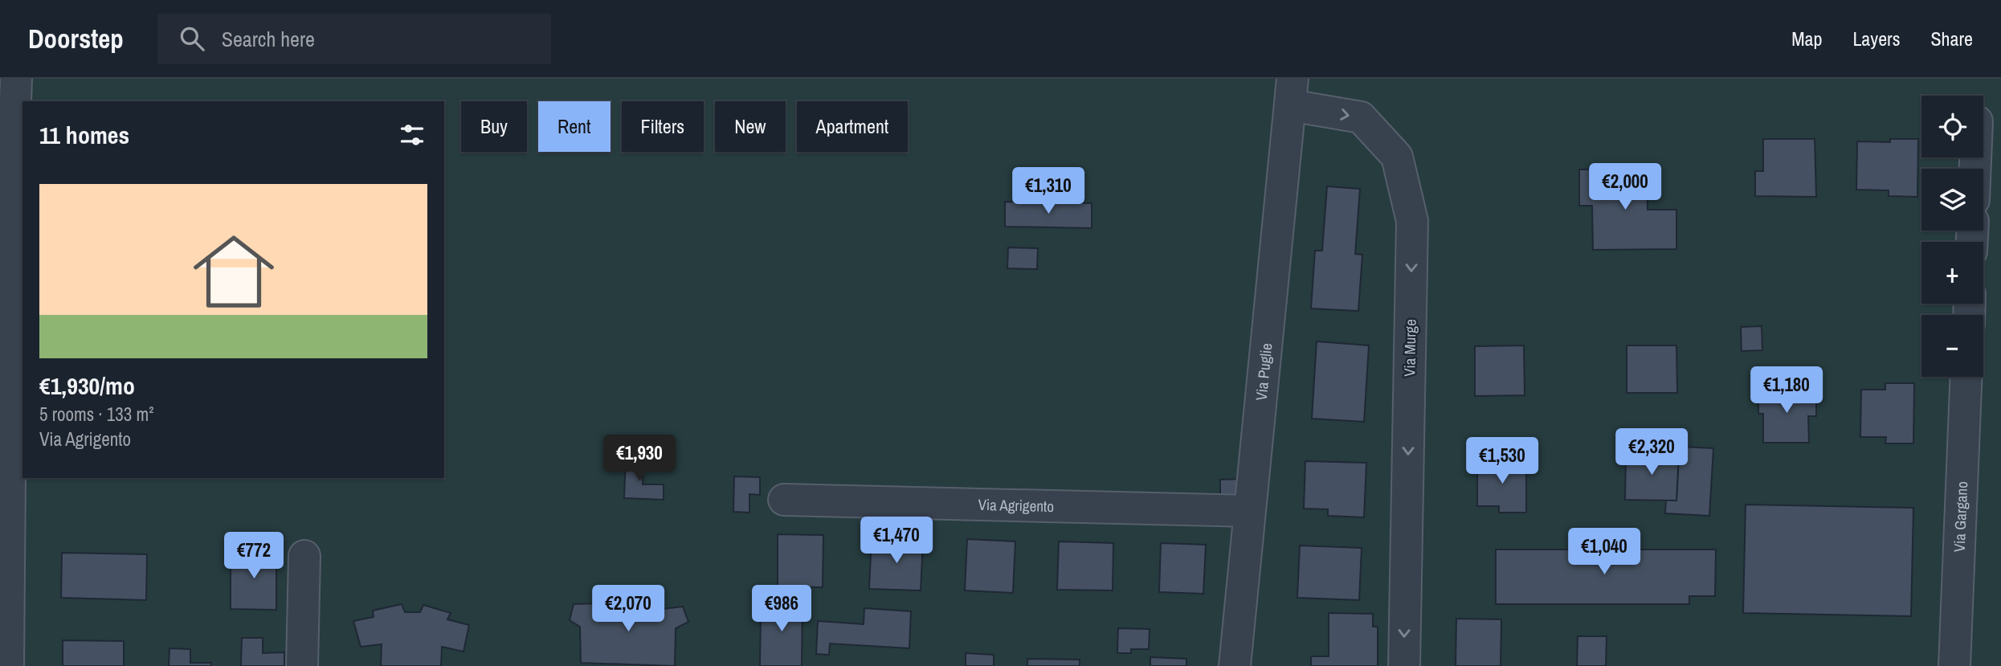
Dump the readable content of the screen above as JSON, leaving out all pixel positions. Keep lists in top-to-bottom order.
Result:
{
  "streets": {
    "street": [
      "Via Murge",
      "Via Puglie",
      "Via Agrigento",
      "Via Gargano"
    ]
  },
  "crossings": [
    ["Via Murge", "Via Puglie"],
    ["Via Puglie", "Via Agrigento"]
  ],
  "one_way": ["Via Murge"],
  "page": {
    "header": "Doorstep",
    "search": "Search here",
    "nav": ["Map", "Layers", "Share"],
    "map_buttons": ["+", "−"],
    "chip": [
      "Buy",
      "Rent",
      "Filters",
      "New",
      "Apartment"
    ],
    "heading": "11 homes",
    "price": [
      "€2,000",
      "€1,310",
      "€1,180",
      "€2,320",
      "€1,930",
      "€1,530",
      "€1,470",
      "€1,040",
      "€772",
      "€2,070",
      "€986"
    ],
    "list": [
      {
        "name": "€1,930/mo",
        "note": "5 rooms · 133 m² · Via Agrigento"
      }
    ]
  }
}
